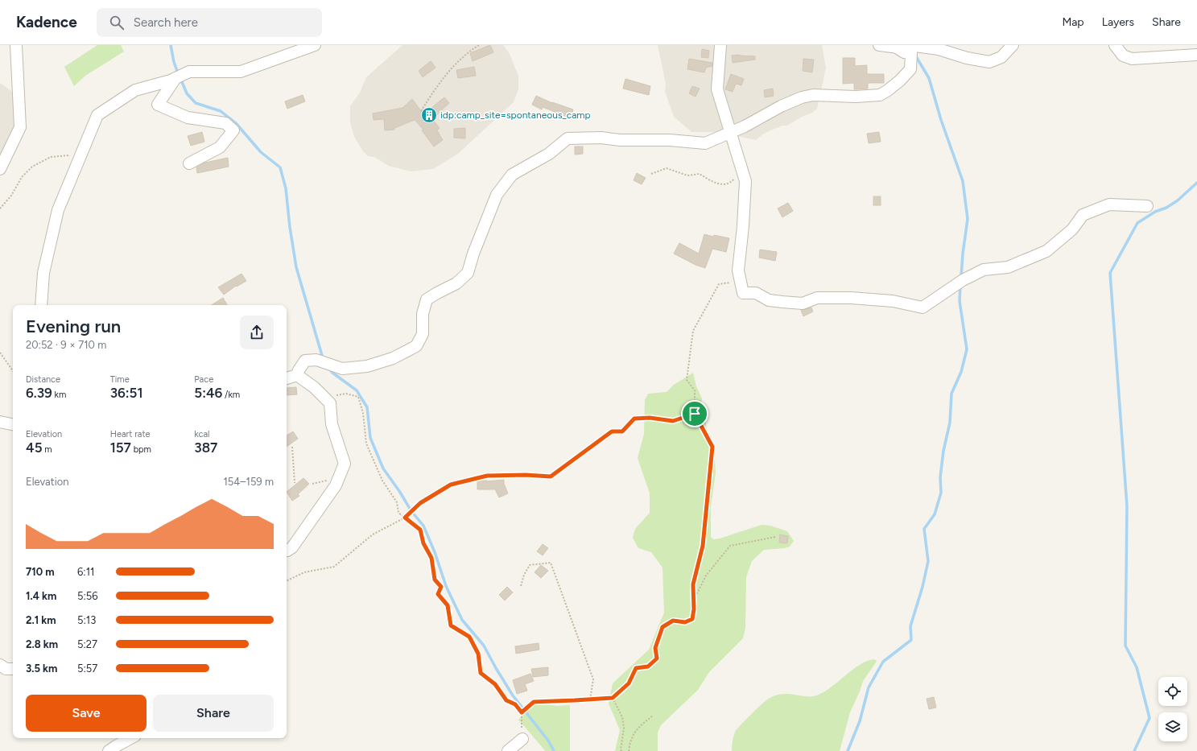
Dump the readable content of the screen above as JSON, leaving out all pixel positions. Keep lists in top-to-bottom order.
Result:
{
  "places": {
    "building": ["idp:camp_site=spontaneous_camp"]
  },
  "page": {
    "header": "Kadence",
    "search": "Search here",
    "nav": ["Map", "Layers", "Share"],
    "heading": ["Evening run", "20:52 · 9 × 710 m"],
    "stats": [
      ["Distance", "6.39 km"],
      ["Time", "36:51"],
      ["Pace", "5:46 /km"],
      ["Elevation", "45 m"],
      ["Heart rate", "157 bpm"],
      ["kcal", "387"]
    ],
    "chart": ["Elevation", "154–159 m"],
    "list": [
      {
        "name": "710 m",
        "note": "6:11"
      },
      {
        "name": "1.4 km",
        "note": "5:56"
      },
      {
        "name": "2.1 km",
        "note": "5:13"
      },
      {
        "name": "2.8 km",
        "note": "5:27"
      },
      {
        "name": "3.5 km",
        "note": "5:57"
      }
    ],
    "buttons": ["Save", "Share"]
  }
}
